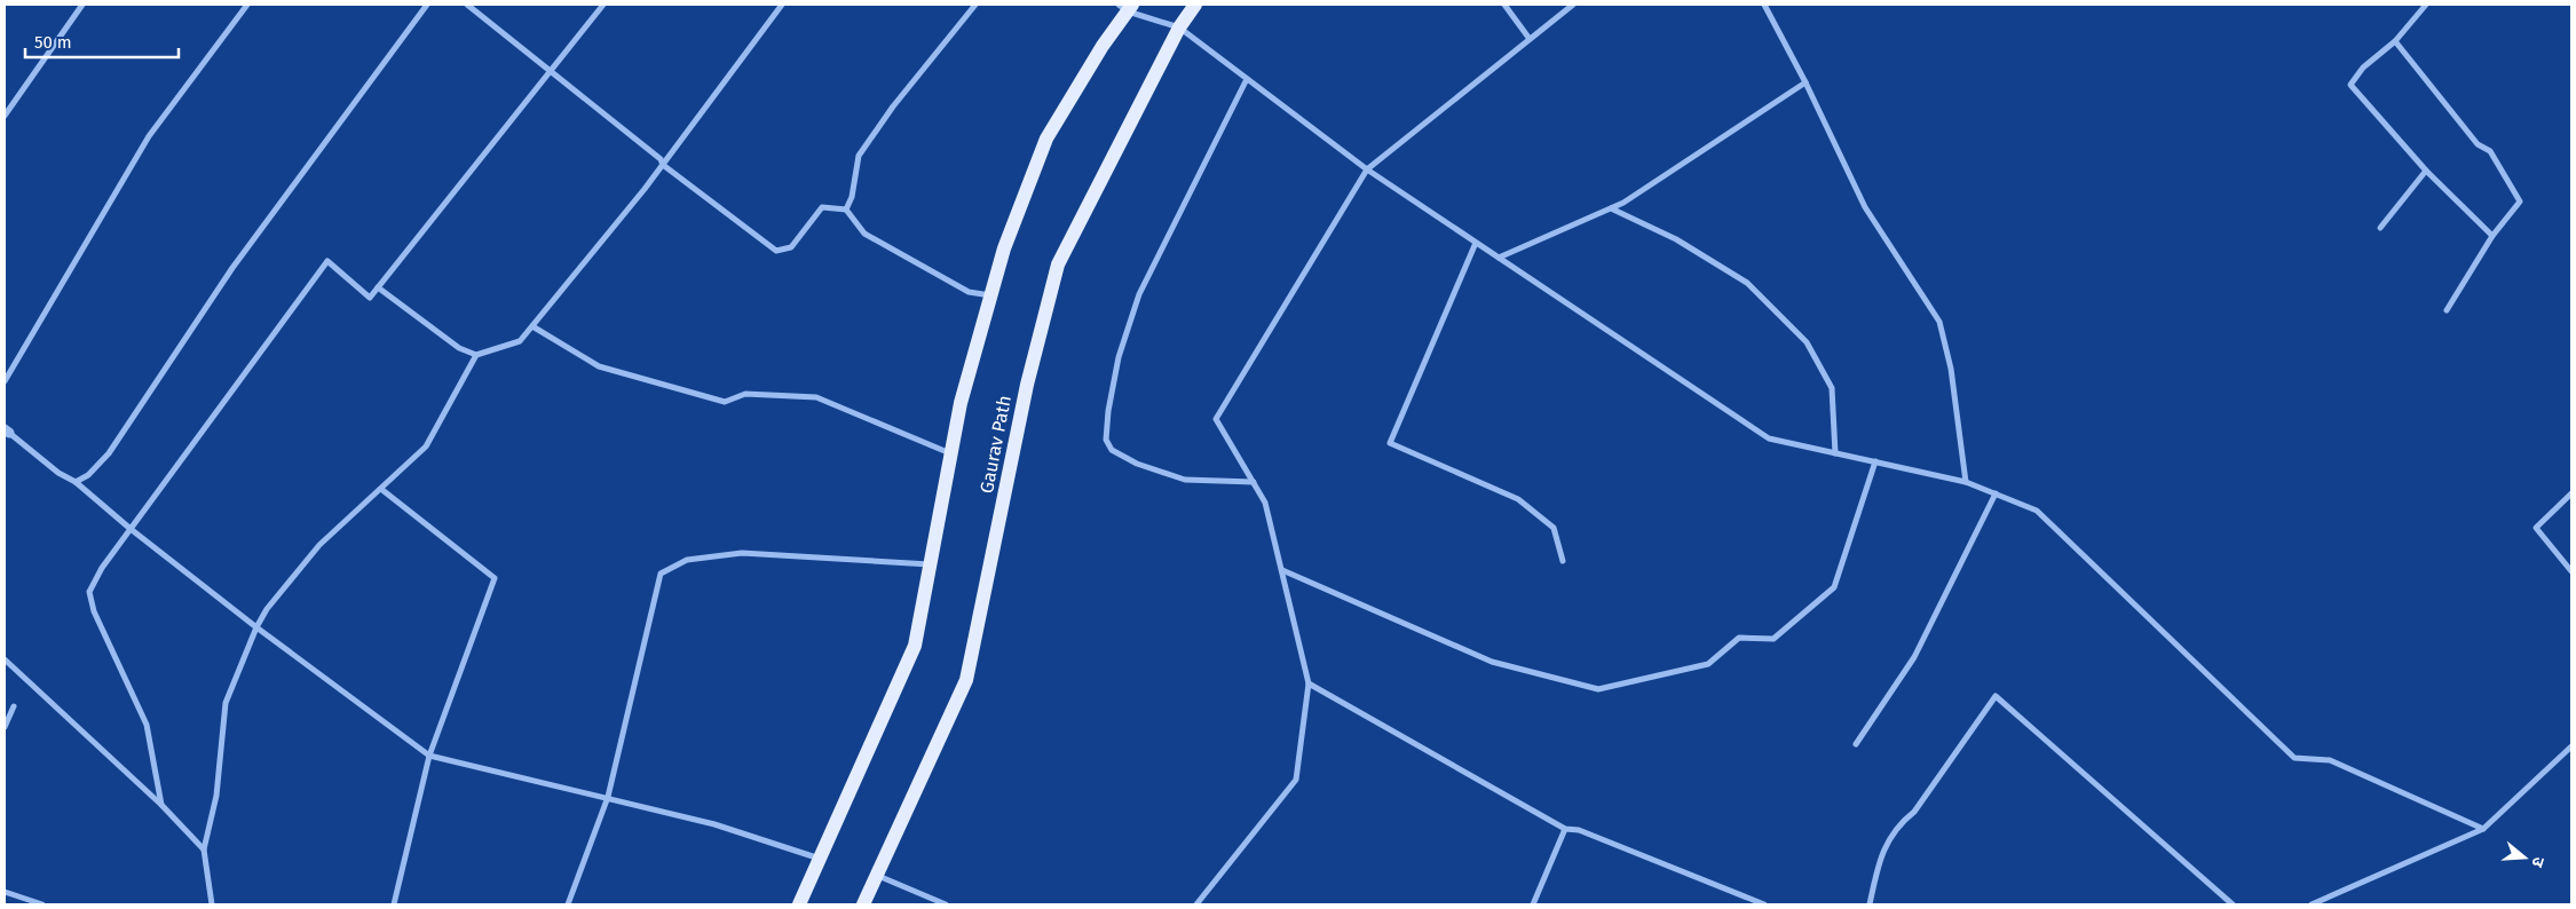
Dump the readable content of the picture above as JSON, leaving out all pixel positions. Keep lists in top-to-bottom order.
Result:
{
  "streets": {
    "main road": ["Gaurav Path"]
  },
  "scale_bar": "50 m",
  "north": "right"
}
